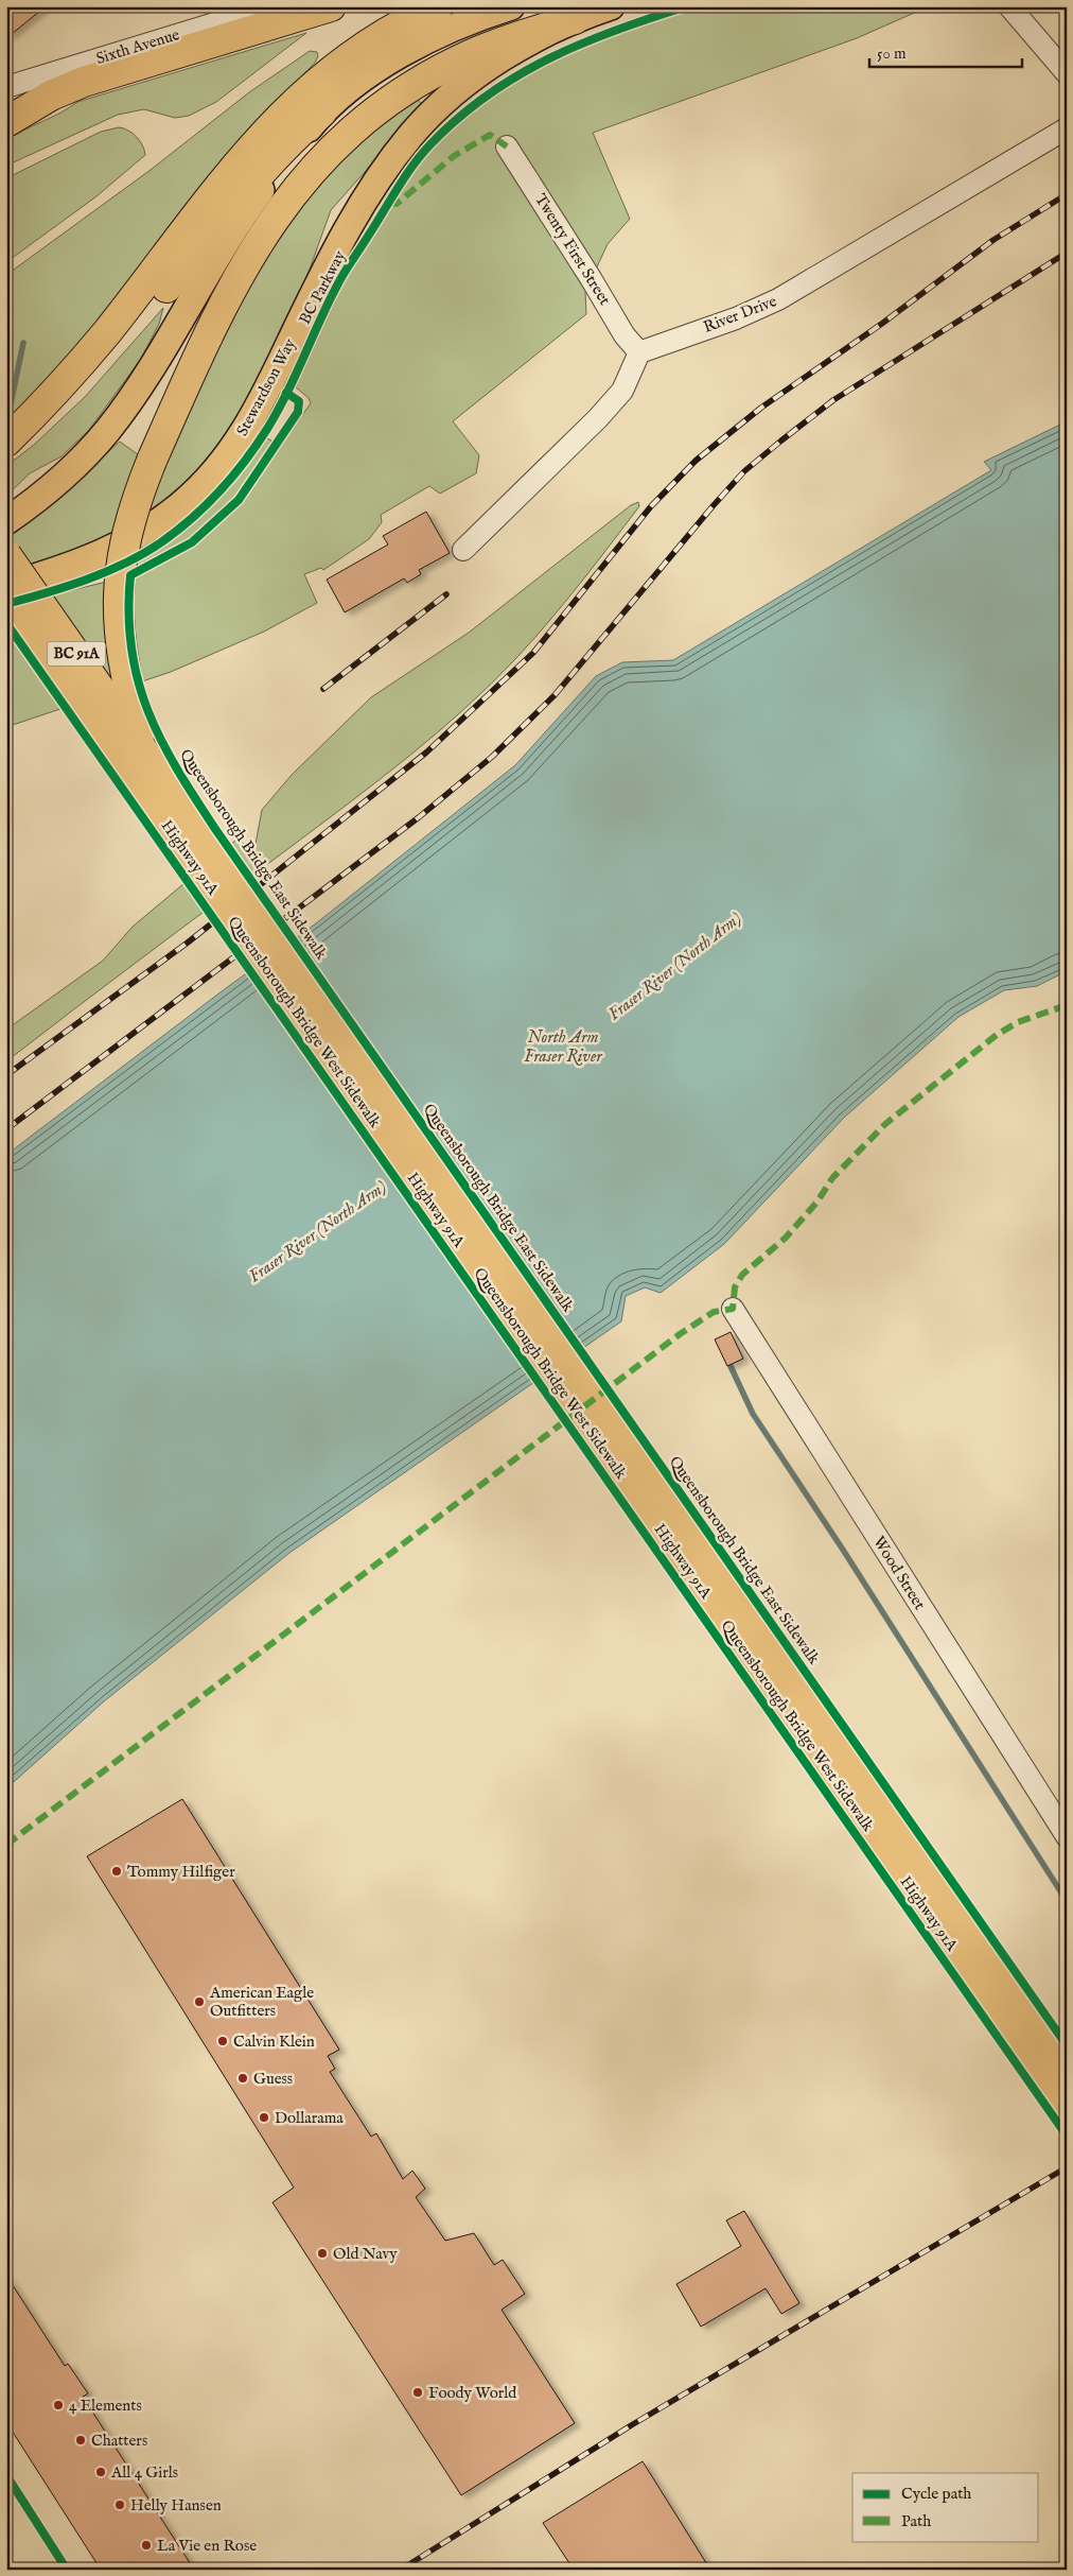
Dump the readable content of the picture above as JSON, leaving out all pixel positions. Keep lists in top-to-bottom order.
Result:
{
  "streets": {
    "highway": ["BC 91A", "Highway 91A"],
    "main road": ["Stewardson Way"],
    "street": [
      "Sixth Avenue",
      "Twenty First Street",
      "River Drive",
      "Wood Street"
    ],
    "cycle path": ["BC Parkway", "Queensborough Bridge East Sidewalk", "Queensborough Bridge West Sidewalk"]
  },
  "crossings": [
    ["Twenty First Street", "River Drive"]
  ],
  "water": ["Fraser River (North Arm)", "North Arm Fraser River"],
  "places": [
    "Tommy Hilfiger",
    "American Eagle Outfitters",
    "Calvin Klein",
    "Guess",
    "Dollarama",
    "Old Navy",
    "Foody World",
    "4 Elements",
    "Chatters",
    "All 4 Girls",
    "Helly Hansen",
    "La Vie en Rose"
  ],
  "legend": ["Cycle path", "Path"],
  "scale_bar": "50 m"
}
